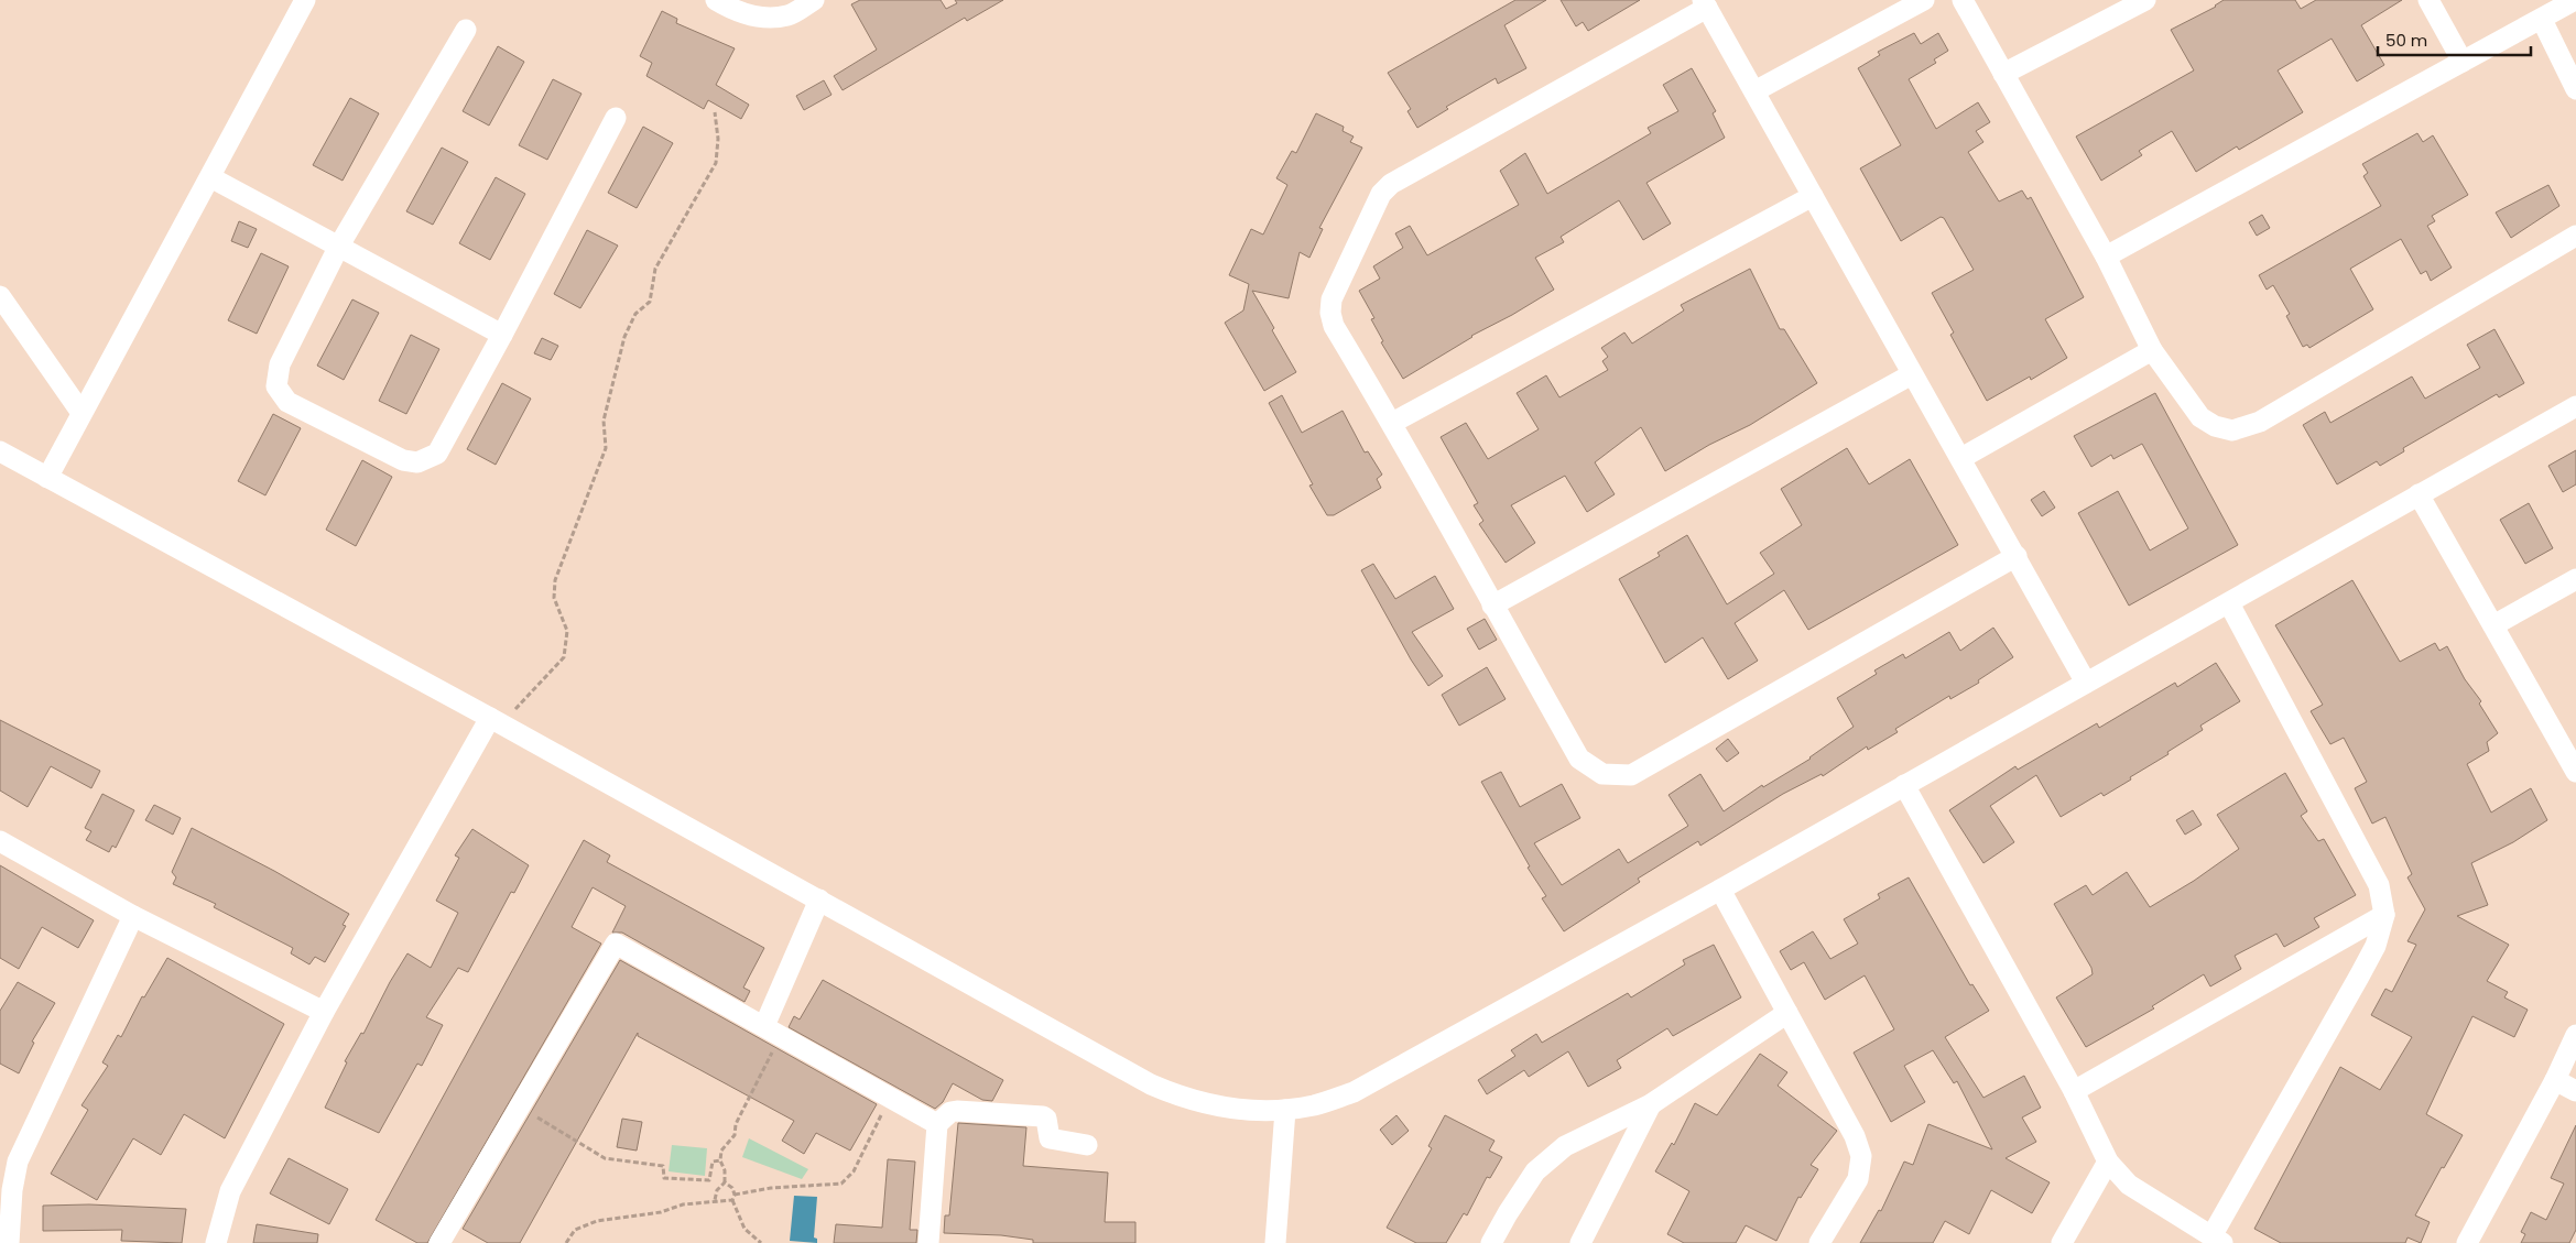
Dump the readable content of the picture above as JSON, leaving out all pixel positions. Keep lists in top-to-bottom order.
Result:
{
  "scale_bar": "50 m"
}
